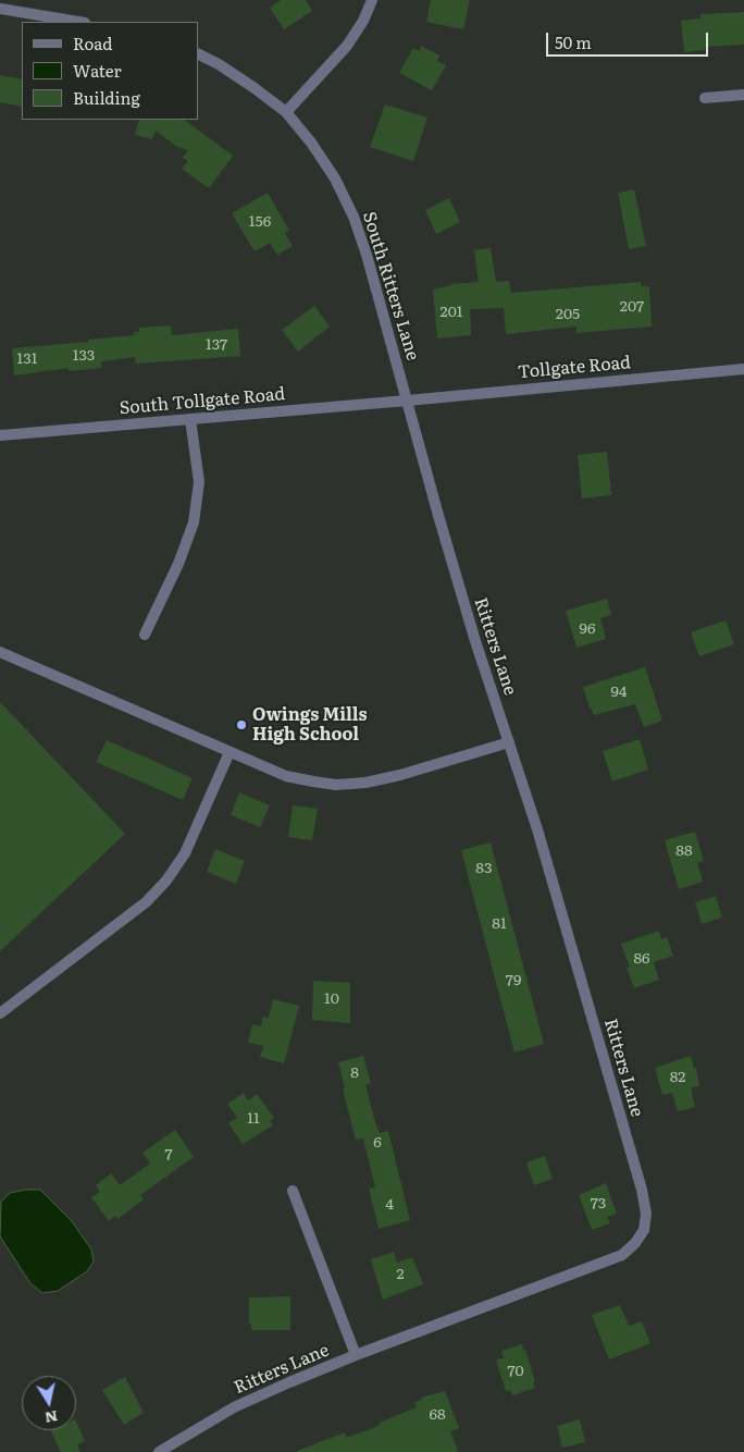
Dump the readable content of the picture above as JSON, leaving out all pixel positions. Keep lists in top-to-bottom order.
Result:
{
  "streets": {
    "street": [
      "South Ritters Lane",
      "Tollgate Road",
      "South Tollgate Road",
      "Ritters Lane"
    ]
  },
  "crossings": [
    ["South Ritters Lane", "Tollgate Road"],
    ["South Ritters Lane", "South Tollgate Road"],
    ["South Ritters Lane", "Ritters Lane"],
    ["Tollgate Road", "South Tollgate Road"],
    ["Tollgate Road", "Ritters Lane"],
    ["South Tollgate Road", "Ritters Lane"]
  ],
  "places": ["Owings Mills High School"],
  "house_numbers": [
    "156",
    "207",
    "201",
    "205",
    "137",
    "133",
    "131",
    "96",
    "94",
    "88",
    "83",
    "81",
    "86",
    "79",
    "10",
    "8",
    "82",
    "11",
    "6",
    "7",
    "73",
    "4",
    "2",
    "70",
    "68"
  ],
  "legend": ["Road", "Water", "Building"],
  "scale_bar": "50 m",
  "north": "bottom"
}
